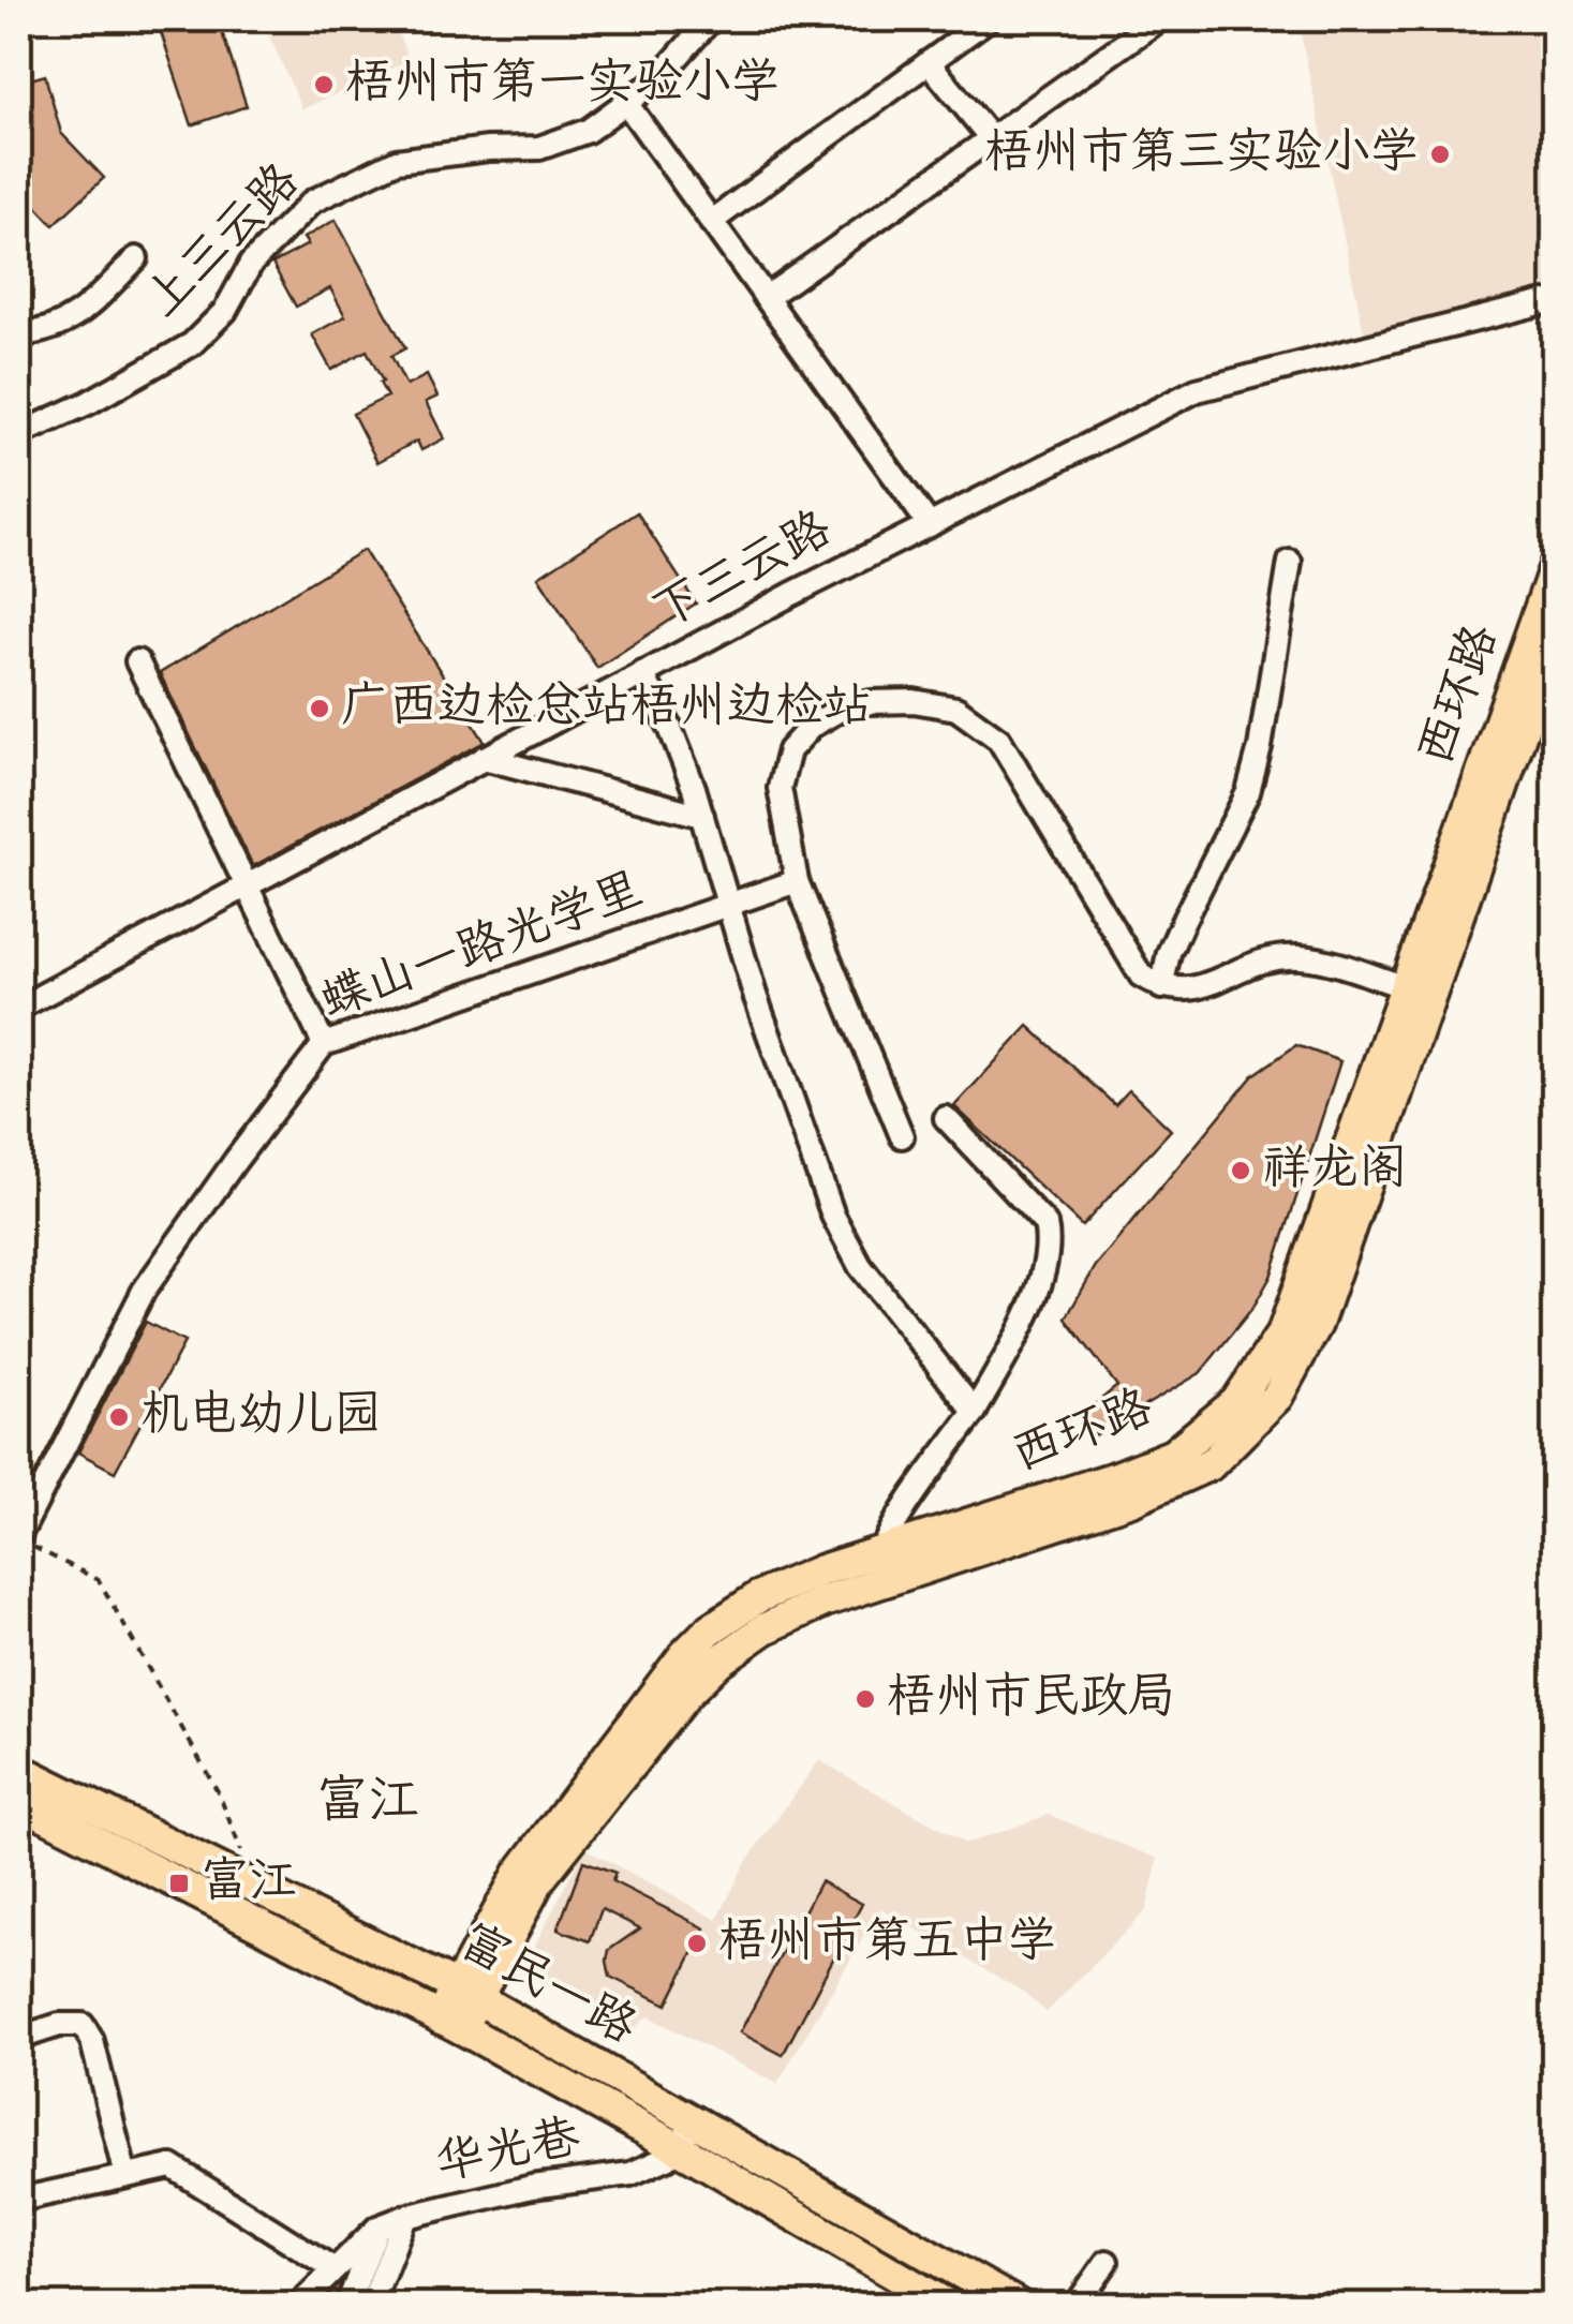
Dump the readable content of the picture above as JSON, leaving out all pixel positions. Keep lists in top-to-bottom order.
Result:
{
  "streets": {
    "main road": ["西环路", "富民一路"],
    "street": [
      "上三云路",
      "下三云路",
      "蝶山一路光学里",
      "华光巷"
    ]
  },
  "crossings": [
    ["西环路", "富民一路"],
    ["富民一路", "华光巷"]
  ],
  "districts": ["富江"],
  "places": {
    "other": [
      "梧州市第一实验小学",
      "梧州市第三实验小学",
      "广西边检总站梧州边检站",
      "祥龙阁",
      "机电幼儿园",
      "梧州市民政局",
      "梧州市第五中学"
    ],
    "transit": ["富江"]
  }
}
